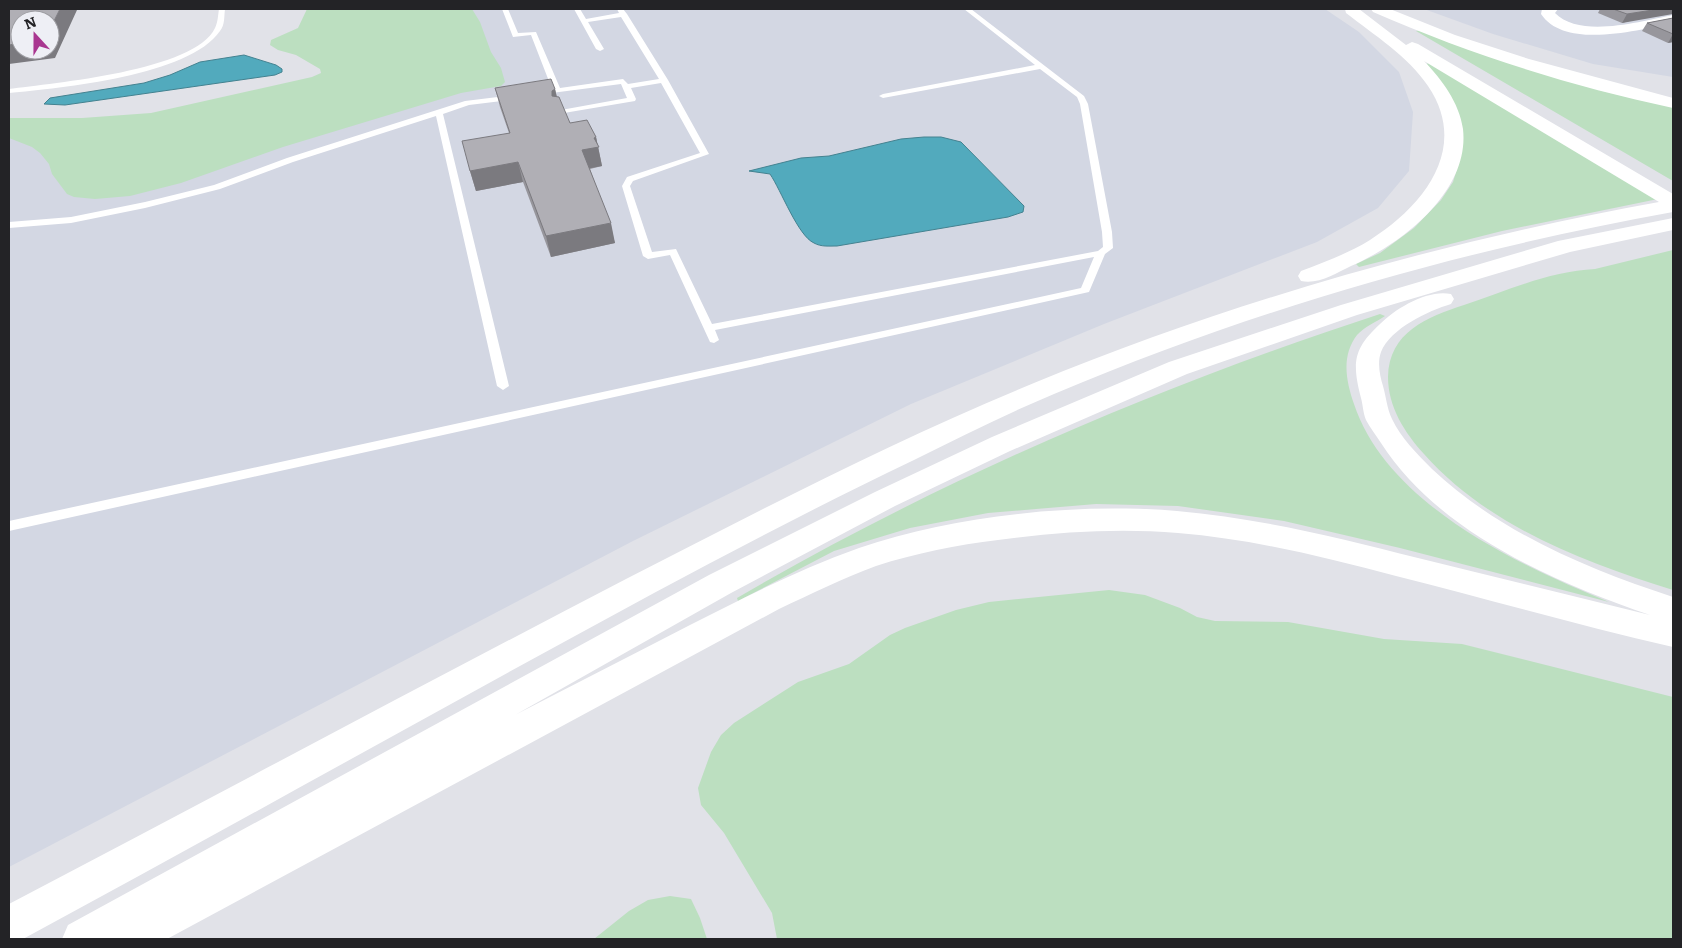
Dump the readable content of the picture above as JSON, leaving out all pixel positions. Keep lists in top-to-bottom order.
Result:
{
  "north": "top"
}
